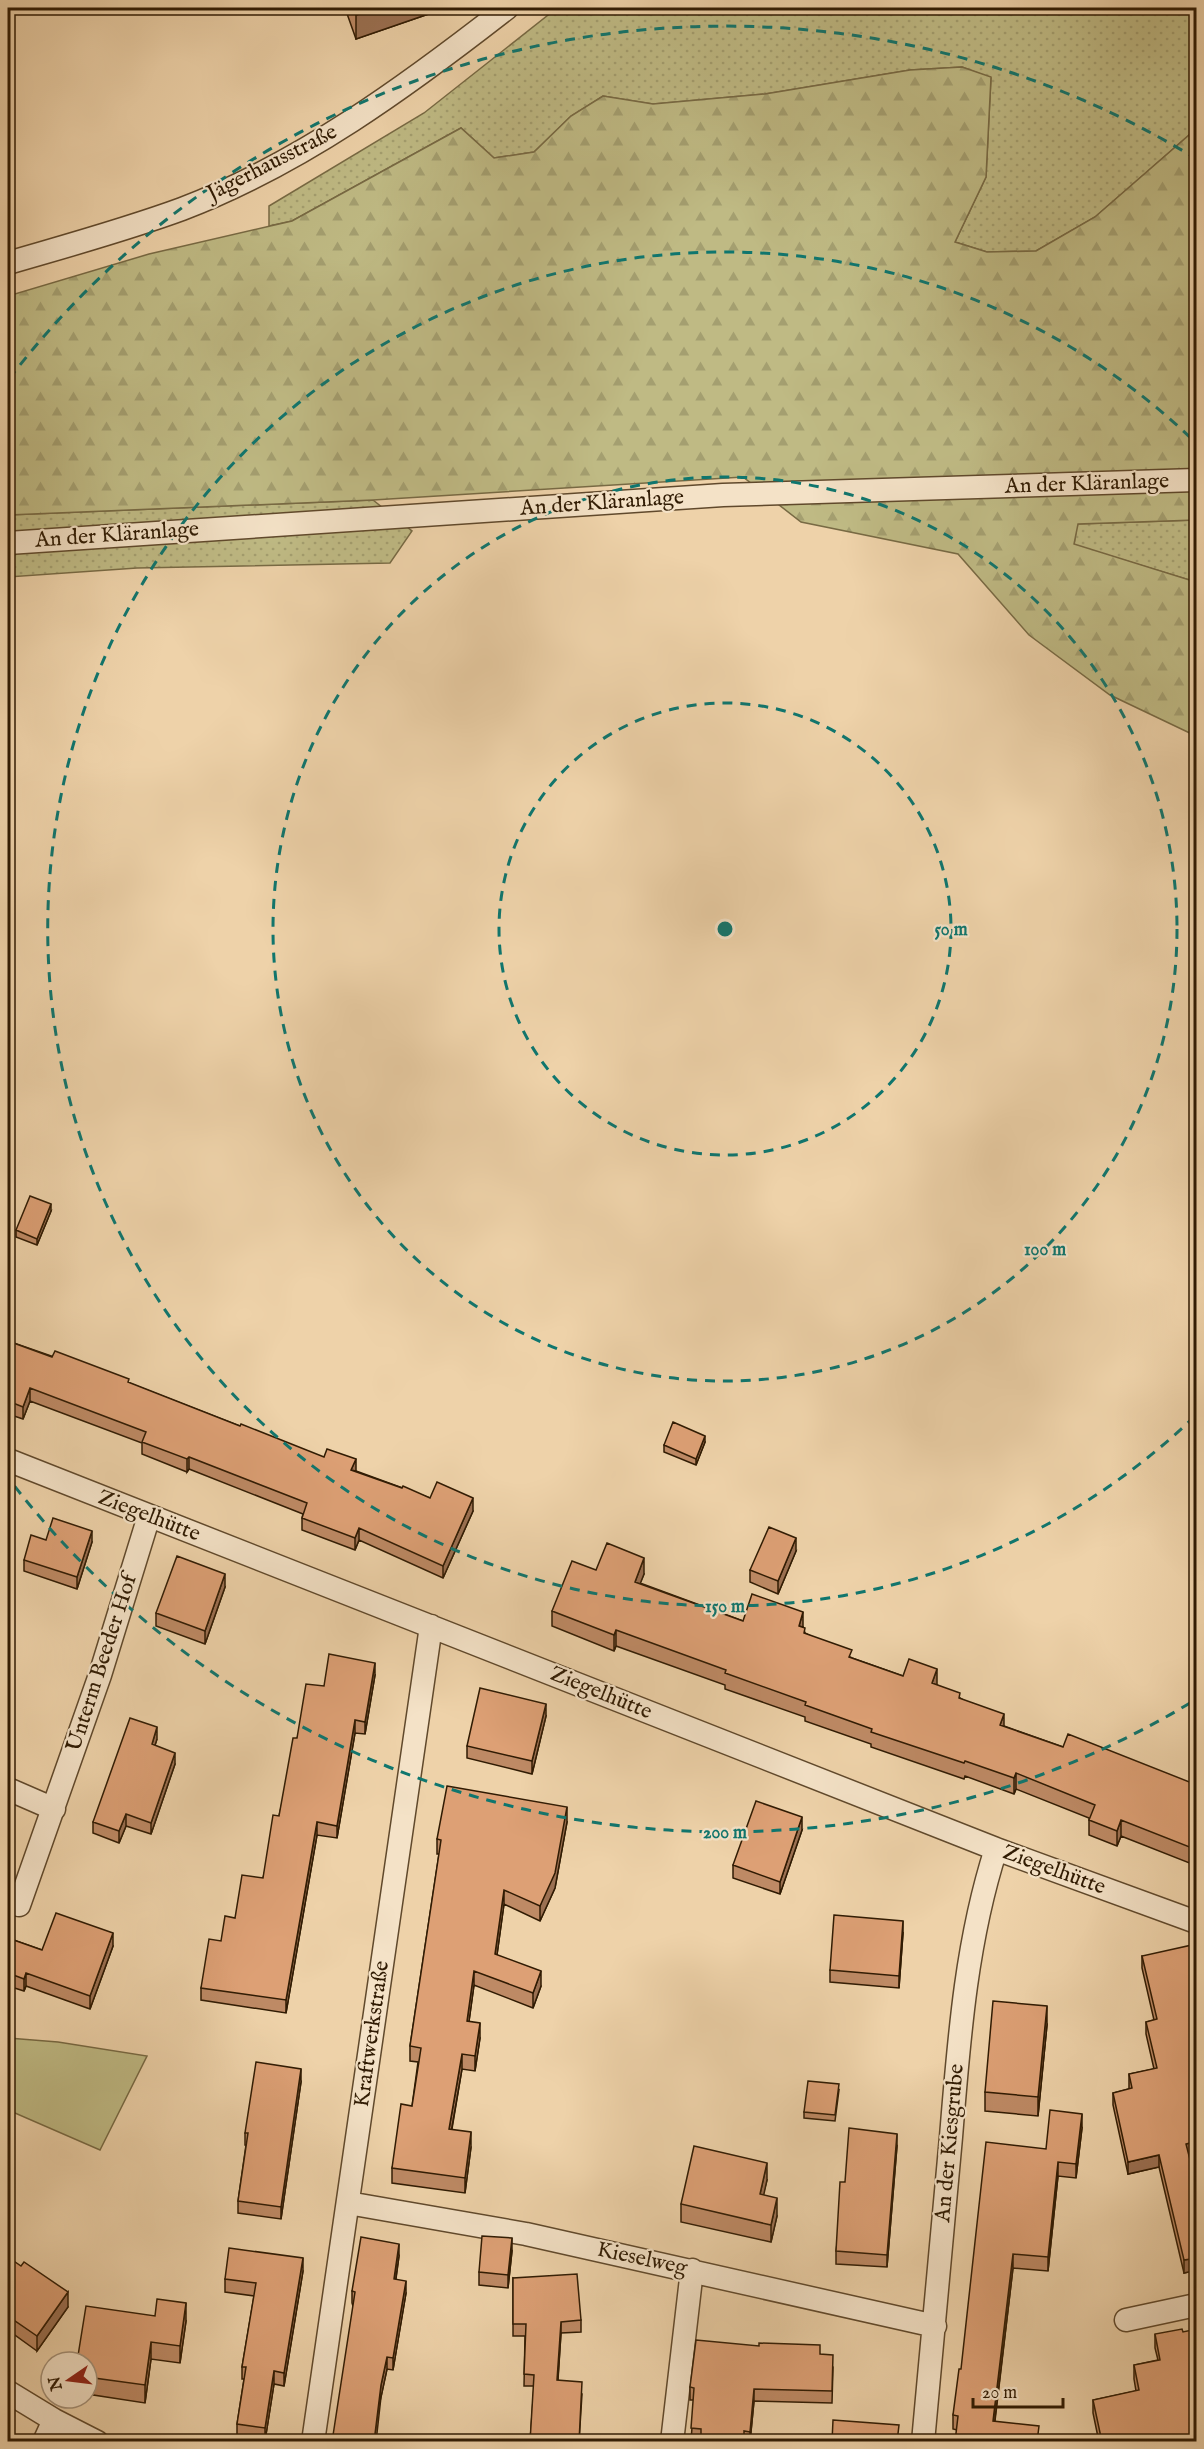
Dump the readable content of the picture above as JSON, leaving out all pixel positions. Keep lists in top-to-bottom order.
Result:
{
  "streets": {
    "street": [
      "Jägerhausstraße",
      "An der Kläranlage",
      "Ziegelhütte",
      "Unterm Beeder Hof",
      "Kraftwerkstraße",
      "An der Kiesgrube",
      "Kieselweg"
    ]
  },
  "crossings": [
    ["Ziegelhütte", "Unterm Beeder Hof"],
    ["Ziegelhütte", "Kraftwerkstraße"],
    ["Ziegelhütte", "An der Kiesgrube"],
    ["Kraftwerkstraße", "Kieselweg"],
    ["An der Kiesgrube", "Kieselweg"]
  ],
  "scale_bar": "20 m",
  "north": "left",
  "rings": [
    "50 m",
    "100 m",
    "150 m",
    "200 m"
  ]
}
